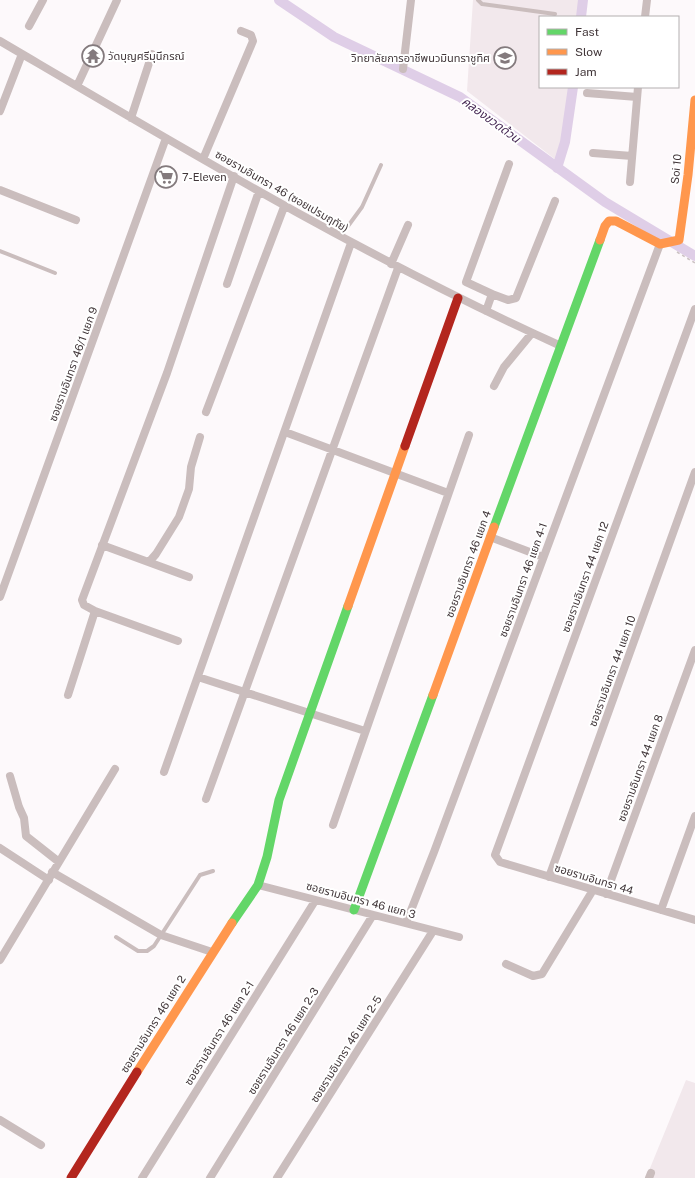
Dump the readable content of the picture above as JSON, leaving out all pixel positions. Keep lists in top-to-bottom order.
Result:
{
  "streets": {
    "street": [
      "Soi 10",
      "ซอยรามอินทรา 46 (ซอยเปรมฤทัย)",
      "ซอยรามอินทรา 46/1 แยก 9",
      "ซอยรามอินทรา 46 แยก 4",
      "ซอยรามอินทรา 44 แยก 12",
      "ซอยรามอินทรา 46 แยก 4-1",
      "ซอยรามอินทรา 44 แยก 10",
      "ซอยรามอินทรา 44 แยก 8",
      "ซอยรามอินทรา 44",
      "ซอยรามอินทรา 46 แยก 3",
      "ซอยรามอินทรา 46 แยก 2",
      "ซอยรามอินทรา 46 แยก 2-1",
      "ซอยรามอินทรา 46 แยก 2-3",
      "ซอยรามอินทรา 46 แยก 2-5"
    ]
  },
  "crossings": [
    ["Soi 10", "ซอยรามอินทรา 46 แยก 4"],
    ["Soi 10", "ซอยรามอินทรา 46 แยก 4-1"],
    ["ซอยรามอินทรา 46 (ซอยเปรมฤทัย)", "ซอยรามอินทรา 46/1 แยก 9"],
    ["ซอยรามอินทรา 46 (ซอยเปรมฤทัย)", "ซอยรามอินทรา 46 แยก 4"],
    ["ซอยรามอินทรา 46 (ซอยเปรมฤทัย)", "ซอยรามอินทรา 46 แยก 2"],
    ["ซอยรามอินทรา 46 แยก 4", "ซอยรามอินทรา 46 แยก 4-1"],
    ["ซอยรามอินทรา 46 แยก 4", "ซอยรามอินทรา 46 แยก 3"],
    ["ซอยรามอินทรา 44 แยก 12", "ซอยรามอินทรา 44"],
    ["ซอยรามอินทรา 46 แยก 4-1", "ซอยรามอินทรา 46 แยก 3"],
    ["ซอยรามอินทรา 44 แยก 10", "ซอยรามอินทรา 44"],
    ["ซอยรามอินทรา 44 แยก 8", "ซอยรามอินทรา 44"],
    ["ซอยรามอินทรา 46 แยก 3", "ซอยรามอินทรา 46 แยก 2"],
    ["ซอยรามอินทรา 46 แยก 3", "ซอยรามอินทรา 46 แยก 2-1"],
    ["ซอยรามอินทรา 46 แยก 3", "ซอยรามอินทรา 46 แยก 2-3"],
    ["ซอยรามอินทรา 46 แยก 3", "ซอยรามอินทรา 46 แยก 2-5"]
  ],
  "water": ["คลองขวดด้วน"],
  "places": {
    "temple": ["วัดบุญศรีมุนีกรณ์"],
    "school or university": ["วิทยาลัยการอาชีพนวมินทราชูทิศ"],
    "supermarket": ["7-Eleven"]
  },
  "legend": ["Fast", "Slow", "Jam"]
}
